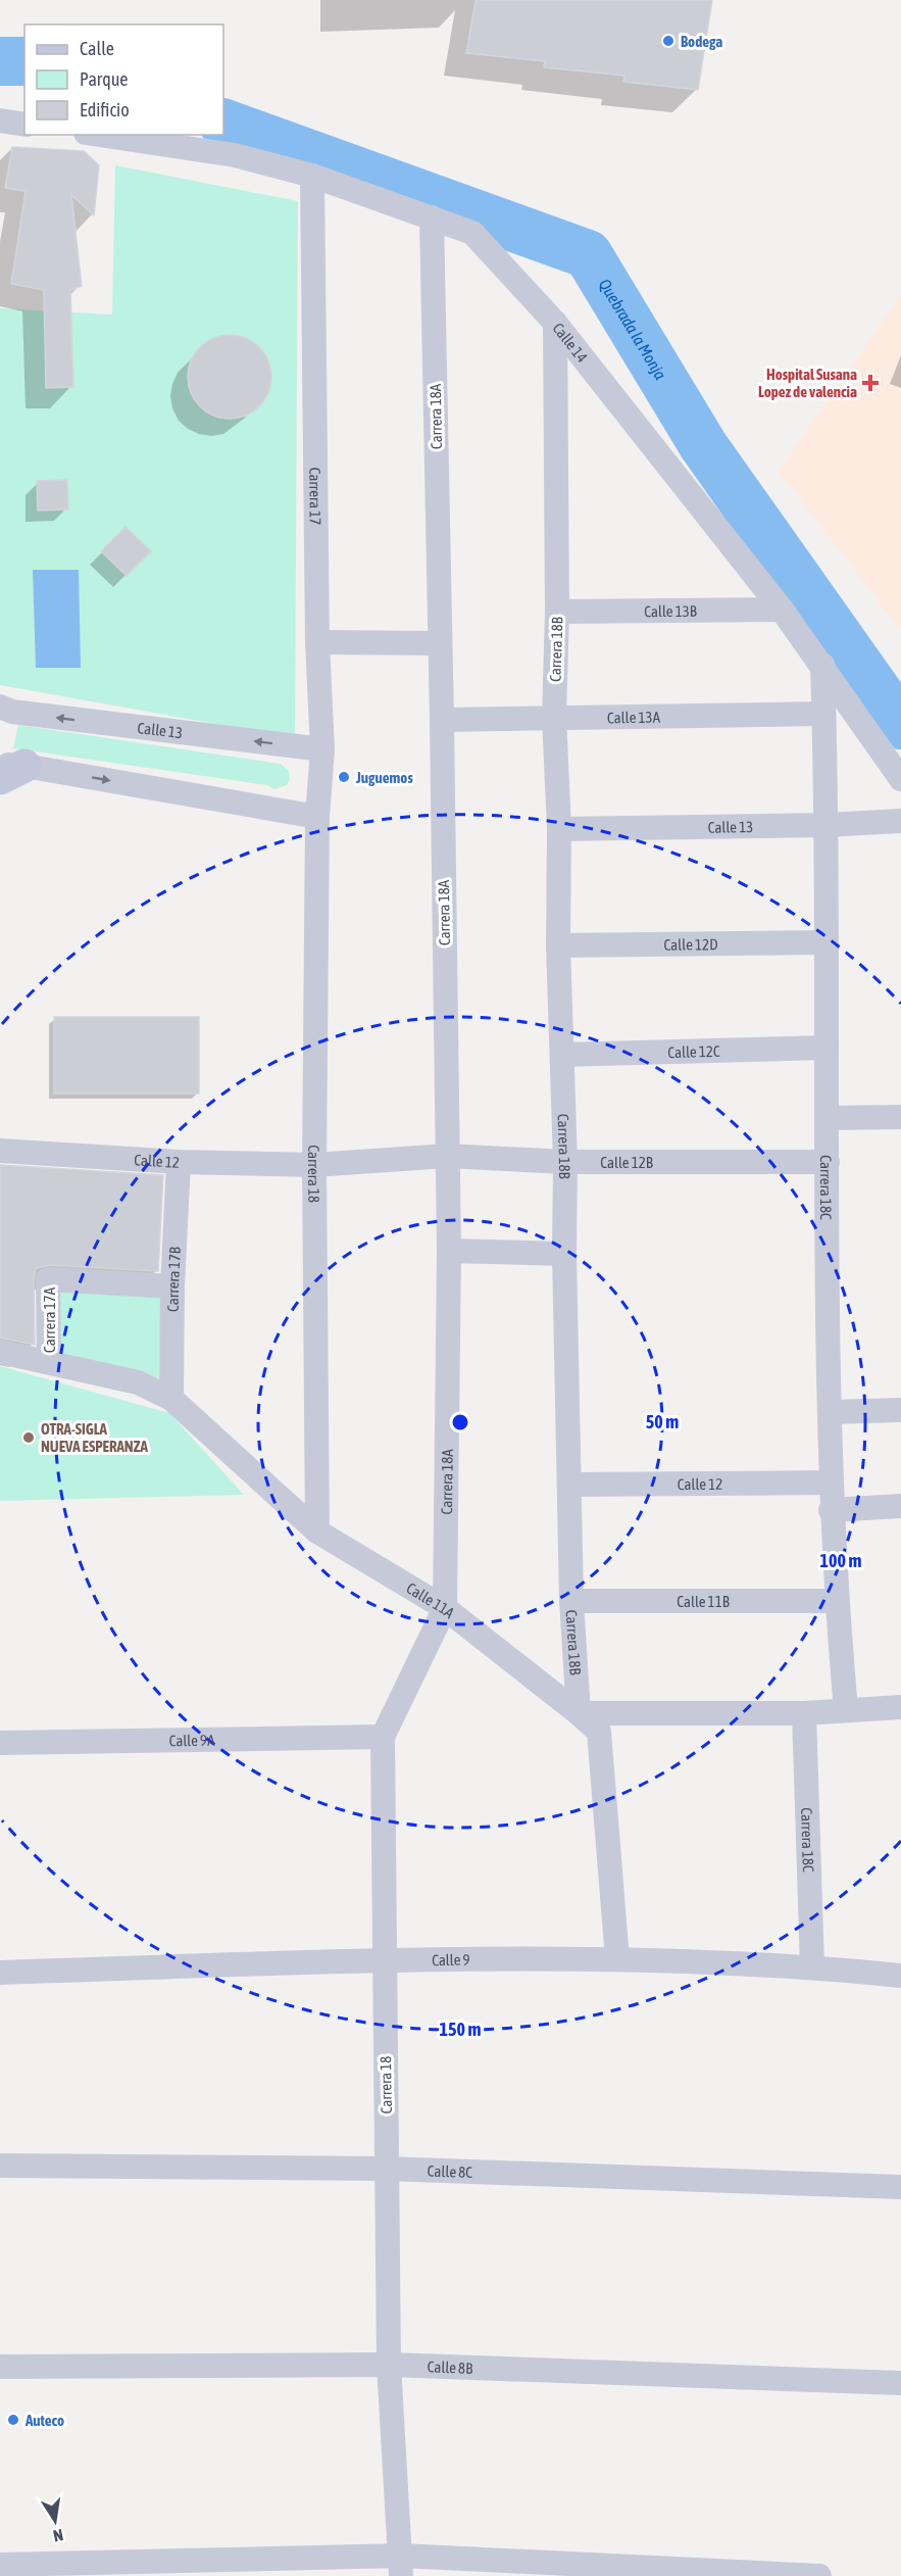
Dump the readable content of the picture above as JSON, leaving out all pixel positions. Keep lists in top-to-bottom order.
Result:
{
  "streets": {
    "street": [
      "Calle 14",
      "Carrera 18A",
      "Carrera 17",
      "Calle 13B",
      "Carrera 18B",
      "Calle 13A",
      "Calle 13",
      "Calle 12D",
      "Calle 12C",
      "Calle 12",
      "Calle 12B",
      "Carrera 18",
      "Carrera 18C",
      "Carrera 17B",
      "Carrera 17A",
      "Calle 11A",
      "Calle 11B",
      "Calle 9A",
      "Calle 9",
      "Calle 8C",
      "Calle 8B"
    ]
  },
  "crossings": [
    ["Calle 14", "Carrera 18A"],
    ["Calle 14", "Carrera 17"],
    ["Calle 14", "Calle 13B"],
    ["Calle 14", "Carrera 18B"],
    ["Calle 14", "Carrera 18C"],
    ["Carrera 18A", "Calle 13A"],
    ["Carrera 18A", "Calle 12B"],
    ["Carrera 18A", "Carrera 18"],
    ["Carrera 18A", "Calle 11A"],
    ["Carrera 17", "Calle 13"],
    ["Carrera 17", "Carrera 18"],
    ["Calle 13B", "Carrera 18B"],
    ["Carrera 18B", "Calle 13A"],
    ["Carrera 18B", "Calle 13"],
    ["Carrera 18B", "Calle 12D"],
    ["Carrera 18B", "Calle 12C"],
    ["Carrera 18B", "Calle 12"],
    ["Carrera 18B", "Calle 12B"],
    ["Carrera 18B", "Calle 11A"],
    ["Carrera 18B", "Calle 11B"],
    ["Calle 13A", "Carrera 18C"],
    ["Calle 13", "Carrera 18C"],
    ["Calle 12D", "Carrera 18C"],
    ["Calle 12C", "Carrera 18C"],
    ["Calle 12", "Calle 12B"],
    ["Calle 12", "Carrera 18"],
    ["Calle 12", "Carrera 18C"],
    ["Calle 12", "Carrera 17B"],
    ["Calle 12B", "Carrera 18"],
    ["Calle 12B", "Carrera 18C"],
    ["Carrera 18", "Calle 11A"],
    ["Carrera 18", "Calle 9A"],
    ["Carrera 18", "Calle 9"],
    ["Carrera 18", "Calle 8C"],
    ["Carrera 18", "Calle 8B"],
    ["Carrera 18C", "Calle 11B"],
    ["Carrera 18C", "Calle 9"],
    ["Carrera 17B", "Carrera 17A"],
    ["Carrera 17B", "Calle 11A"],
    ["Carrera 17A", "Calle 11A"]
  ],
  "water": ["Quebrada la Monja"],
  "places": {
    "other": [
      "Bodega",
      "Juguemos",
      "OTRA-SIGLA NUEVA ESPERANZA",
      "Auteco"
    ],
    "health": ["Hospital Susana Lopez de valencia"]
  },
  "legend": ["Calle", "Parque", "Edificio"],
  "north": "bottom",
  "rings": ["50 m", "100 m", "150 m"]
}
